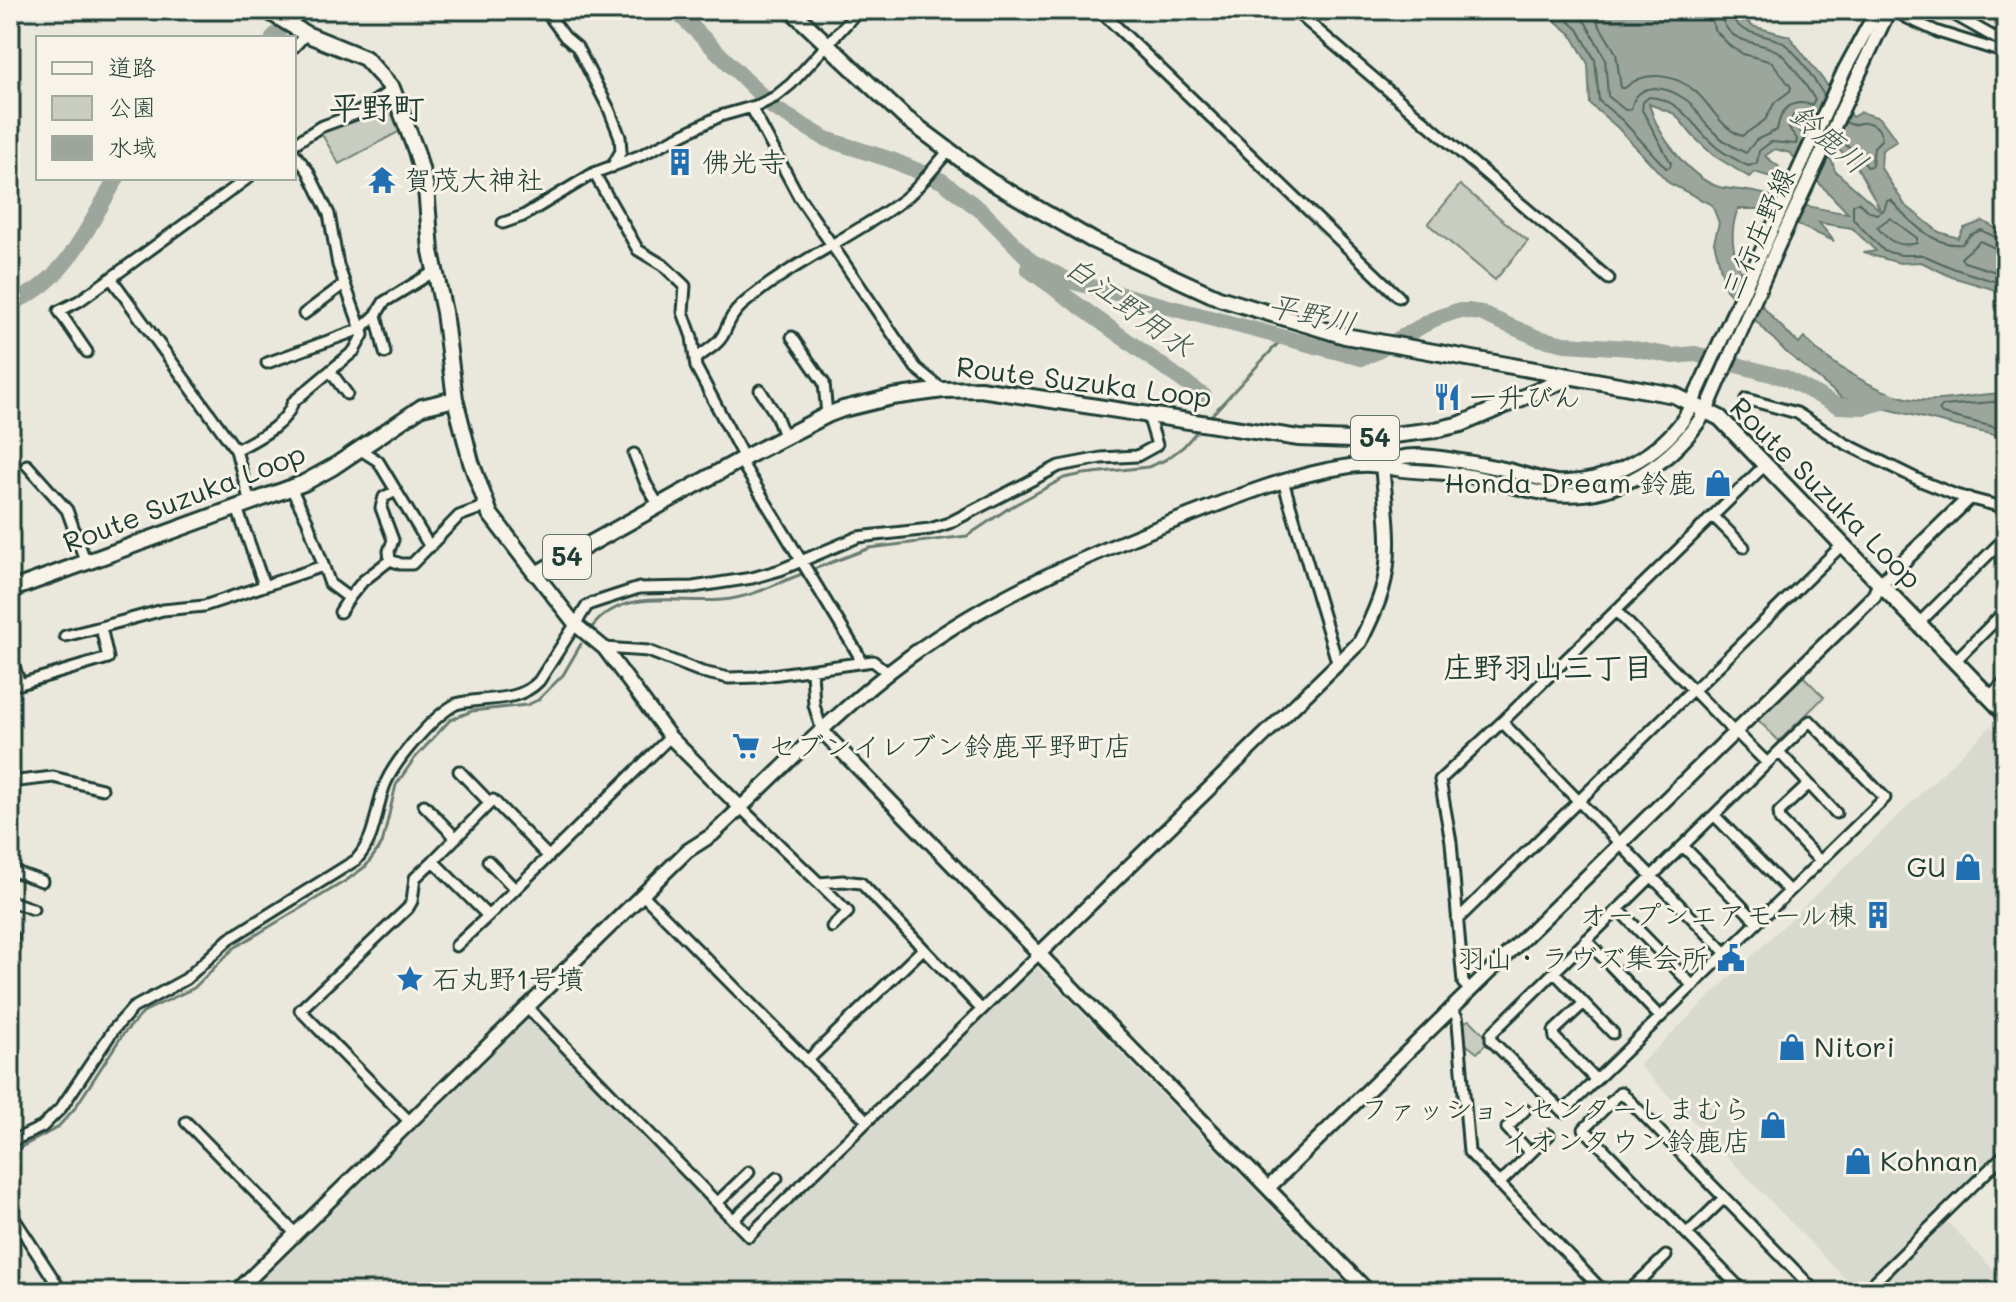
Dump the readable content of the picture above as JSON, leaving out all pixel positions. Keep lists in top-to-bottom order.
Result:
{
  "streets": {
    "main road": ["Route Suzuka Loop", "54"],
    "street": ["三行庄野線"]
  },
  "crossings": [
    ["三行庄野線", "Route Suzuka Loop"],
    ["Route Suzuka Loop", "54"]
  ],
  "districts": ["平野町", "庄野羽山三丁目"],
  "water": ["鈴鹿川", "白江野用水", "平野川"],
  "places": {
    "building": ["佛光寺", "オープンエアモール棟"],
    "temple": ["賀茂大神社"],
    "restaurant": ["一升びん"],
    "shop": [
      "Honda Dream 鈴鹿",
      "GU",
      "Nitori",
      "ファッションセンターしまむら イオンタウン鈴鹿店",
      "Kohnan"
    ],
    "supermarket": ["セブンイレブン鈴鹿平野町店"],
    "public building": ["羽山・ラヴズ集会所"],
    "place": ["石丸野1号墳"]
  },
  "legend": ["道路", "公園", "水域"]
}
